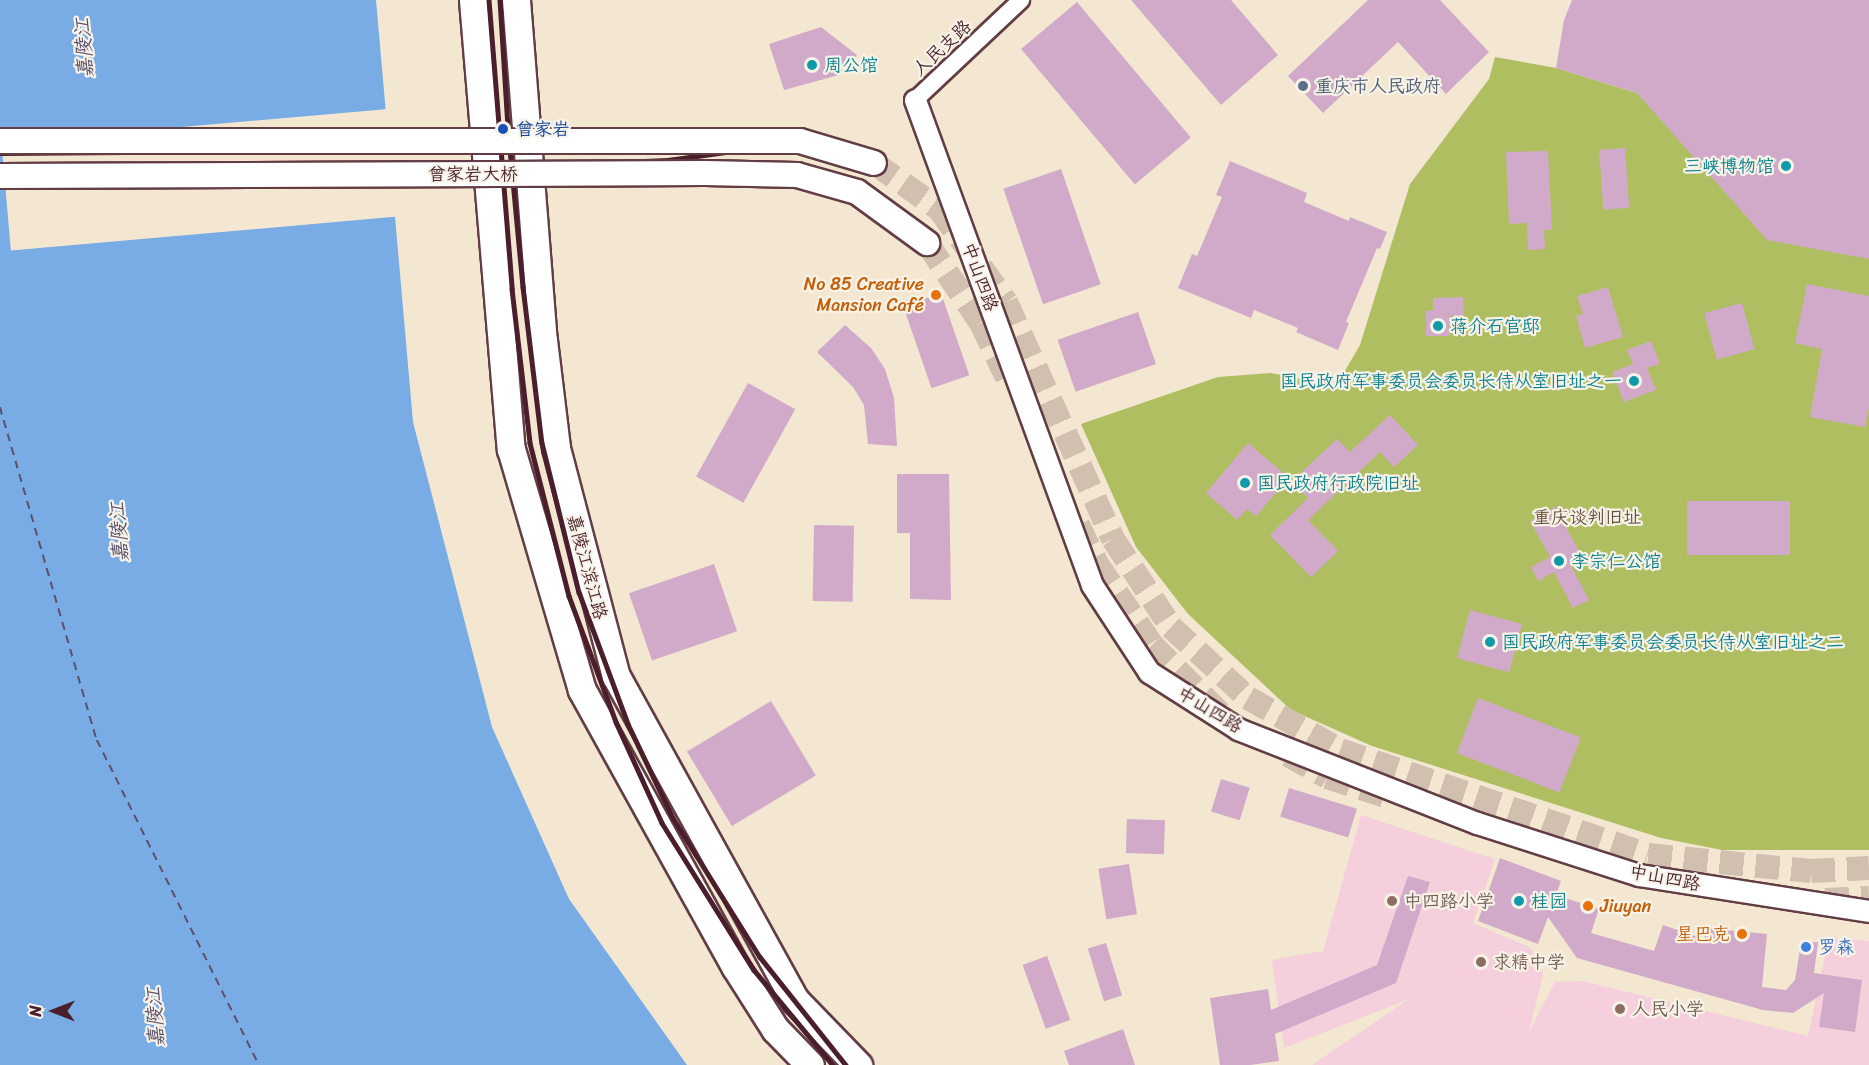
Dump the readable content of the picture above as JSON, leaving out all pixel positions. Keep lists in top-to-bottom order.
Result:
{
  "streets": {
    "main road": ["曾家岩大桥", "嘉陵江滨江路"],
    "street": ["人民支路", "中山四路"]
  },
  "crossings": [
    ["人民支路", "中山四路"]
  ],
  "water": ["嘉陵江"],
  "parks": ["重庆谈判旧址"],
  "places": [
    "周公馆",
    "重庆市人民政府",
    "曾家岩",
    "三峡博物馆",
    "No 85 Creative Mansion Café",
    "蒋介石官邸",
    "国民政府军事委员会委员长侍从室旧址之一",
    "国民政府行政院旧址",
    "李宗仁公馆",
    "国民政府军事委员会委员长侍从室旧址之二",
    "中四路小学",
    "桂园",
    "Jiuyan",
    "星巴克",
    "罗森",
    "求精中学",
    "人民小学"
  ],
  "north": "left"
}
